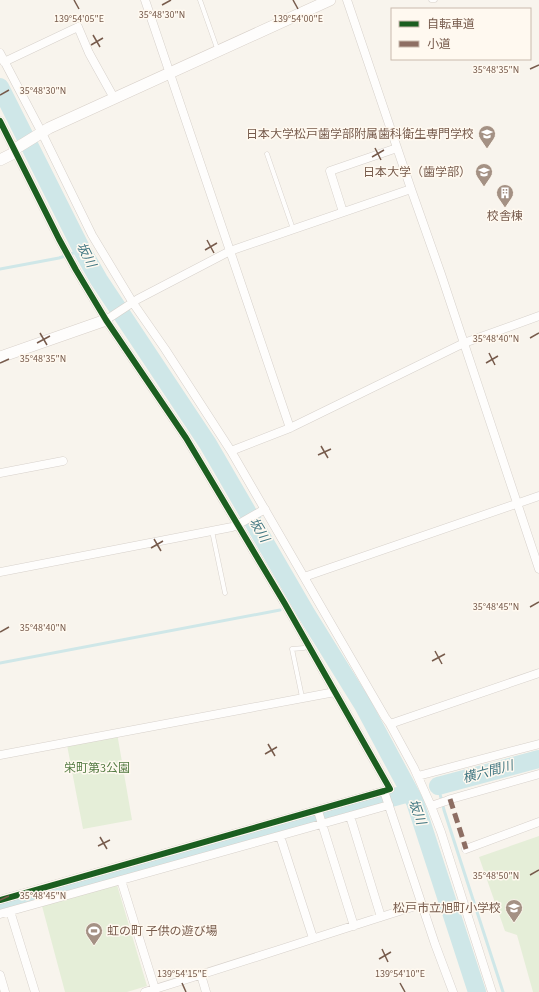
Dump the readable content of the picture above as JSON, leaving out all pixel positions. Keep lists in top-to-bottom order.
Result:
{
  "water": ["坂川", "横六間川"],
  "parks": ["栄町第3公園"],
  "places": {
    "school or university": ["日本大学松戸歯学部附属歯科衛生専門学校", "日本大学（歯学部）", "松戸市立旭町小学校"],
    "building": ["校舎棟"],
    "sports": ["虹の町 子供の遊び場"]
  },
  "legend": ["自転車道", "小道"],
  "coordinates": [
    "35°48'30\"N",
    "139°54'05\"E",
    "139°54'00\"E",
    "35°48'35\"N",
    "35°48'40\"N",
    "35°48'45\"N",
    "35°48'50\"N",
    "139°54'15\"E",
    "139°54'10\"E"
  ]
}
